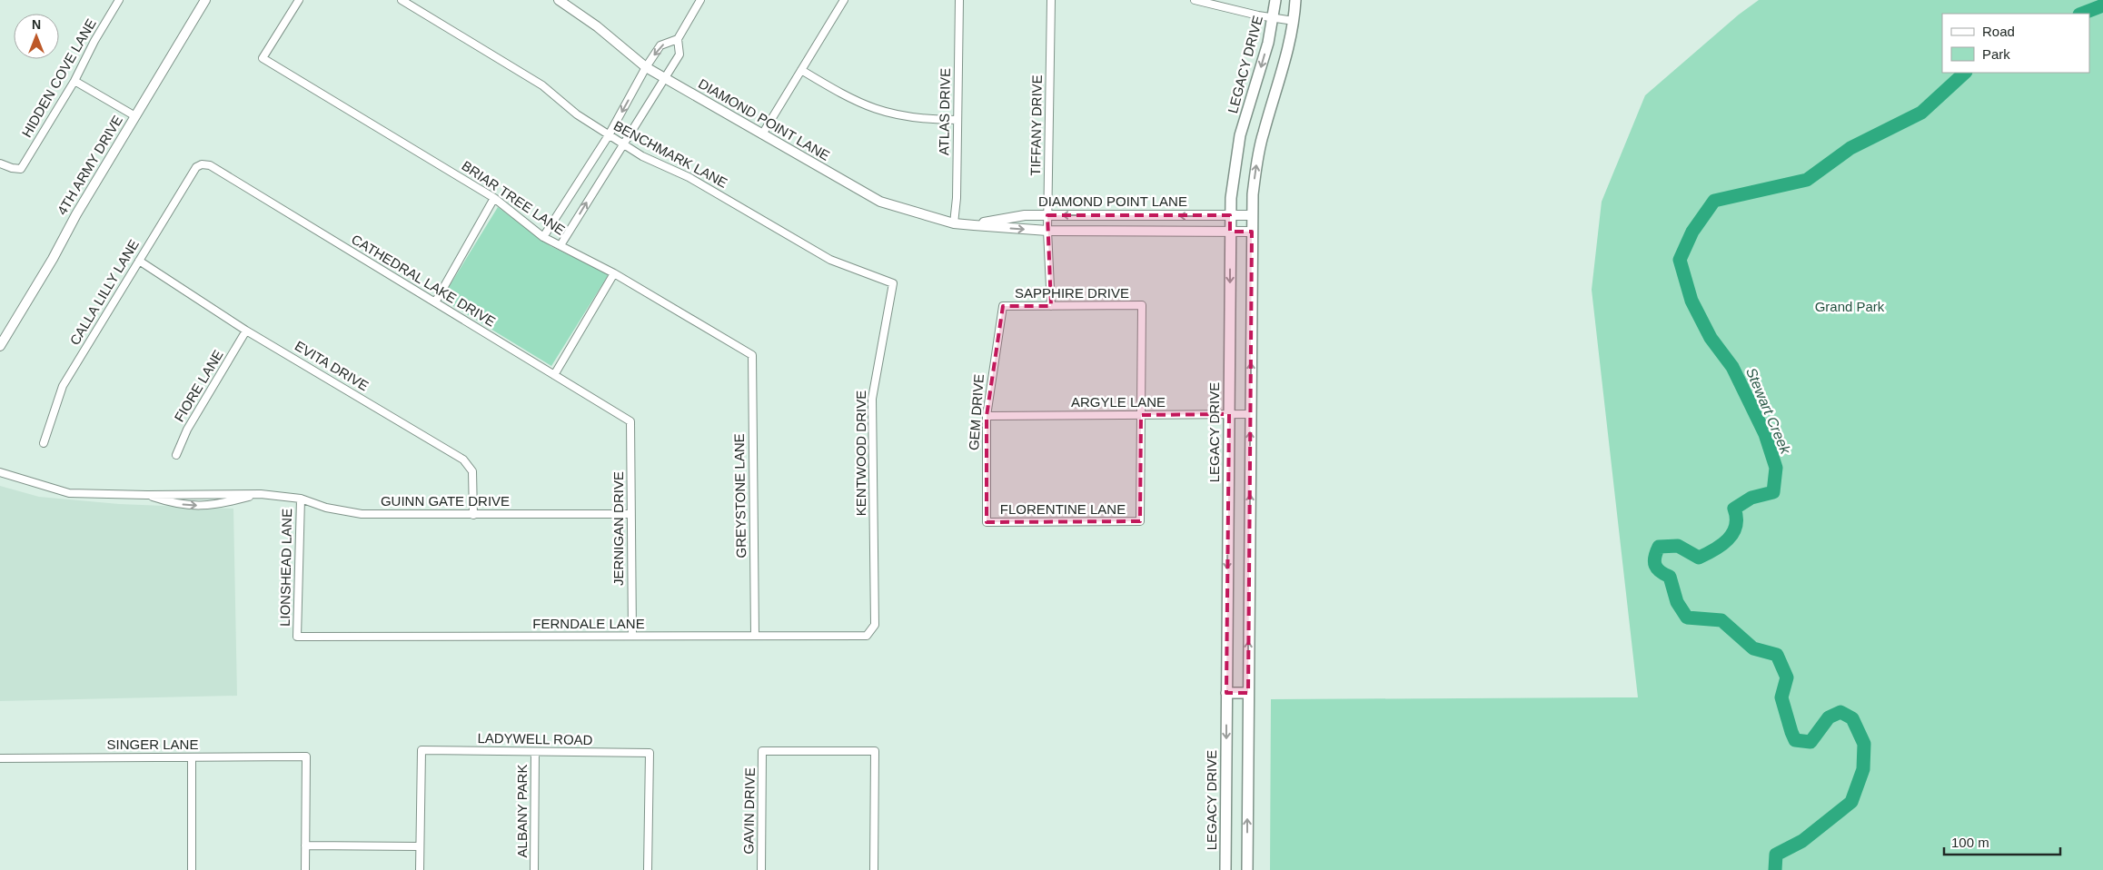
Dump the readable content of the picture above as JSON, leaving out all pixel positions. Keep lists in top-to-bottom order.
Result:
{
  "streets": {
    "main road": ["LEGACY DRIVE"],
    "street": [
      "HIDDEN COVE LANE",
      "ATLAS DRIVE",
      "DIAMOND POINT LANE",
      "TIFFANY DRIVE",
      "BENCHMARK LANE",
      "4TH ARMY DRIVE",
      "BRIAR TREE LANE",
      "CATHEDRAL LAKE DRIVE",
      "CALLA LILLY LANE",
      "SAPPHIRE DRIVE",
      "EVITA DRIVE",
      "FIORE LANE",
      "ARGYLE LANE",
      "GEM DRIVE",
      "KENTWOOD DRIVE",
      "GREYSTONE LANE",
      "GUINN GATE DRIVE",
      "FLORENTINE LANE",
      "JERNIGAN DRIVE",
      "LIONSHEAD LANE",
      "FERNDALE LANE",
      "LADYWELL ROAD",
      "SINGER LANE",
      "ALBANY PARK",
      "GAVIN DRIVE"
    ]
  },
  "crossings": [
    ["LEGACY DRIVE", "DIAMOND POINT LANE"],
    ["LEGACY DRIVE", "ARGYLE LANE"],
    ["ATLAS DRIVE", "DIAMOND POINT LANE"],
    ["DIAMOND POINT LANE", "TIFFANY DRIVE"],
    ["TIFFANY DRIVE", "SAPPHIRE DRIVE"],
    ["BENCHMARK LANE", "KENTWOOD DRIVE"],
    ["BRIAR TREE LANE", "GREYSTONE LANE"],
    ["CATHEDRAL LAKE DRIVE", "CALLA LILLY LANE"],
    ["CATHEDRAL LAKE DRIVE", "JERNIGAN DRIVE"],
    ["CALLA LILLY LANE", "EVITA DRIVE"],
    ["SAPPHIRE DRIVE", "ARGYLE LANE"],
    ["SAPPHIRE DRIVE", "GEM DRIVE"],
    ["SAPPHIRE DRIVE", "FLORENTINE LANE"],
    ["EVITA DRIVE", "FIORE LANE"],
    ["EVITA DRIVE", "GUINN GATE DRIVE"],
    ["ARGYLE LANE", "GEM DRIVE"],
    ["ARGYLE LANE", "FLORENTINE LANE"],
    ["GEM DRIVE", "FLORENTINE LANE"],
    ["KENTWOOD DRIVE", "FERNDALE LANE"],
    ["GREYSTONE LANE", "FERNDALE LANE"],
    ["GUINN GATE DRIVE", "JERNIGAN DRIVE"],
    ["GUINN GATE DRIVE", "LIONSHEAD LANE"],
    ["JERNIGAN DRIVE", "FERNDALE LANE"],
    ["LIONSHEAD LANE", "FERNDALE LANE"],
    ["LADYWELL ROAD", "ALBANY PARK"]
  ],
  "water": ["Stewart Creek"],
  "parks": ["Grand Park"],
  "legend": ["Road", "Park"],
  "scale_bar": "100 m",
  "north": "top"
}
